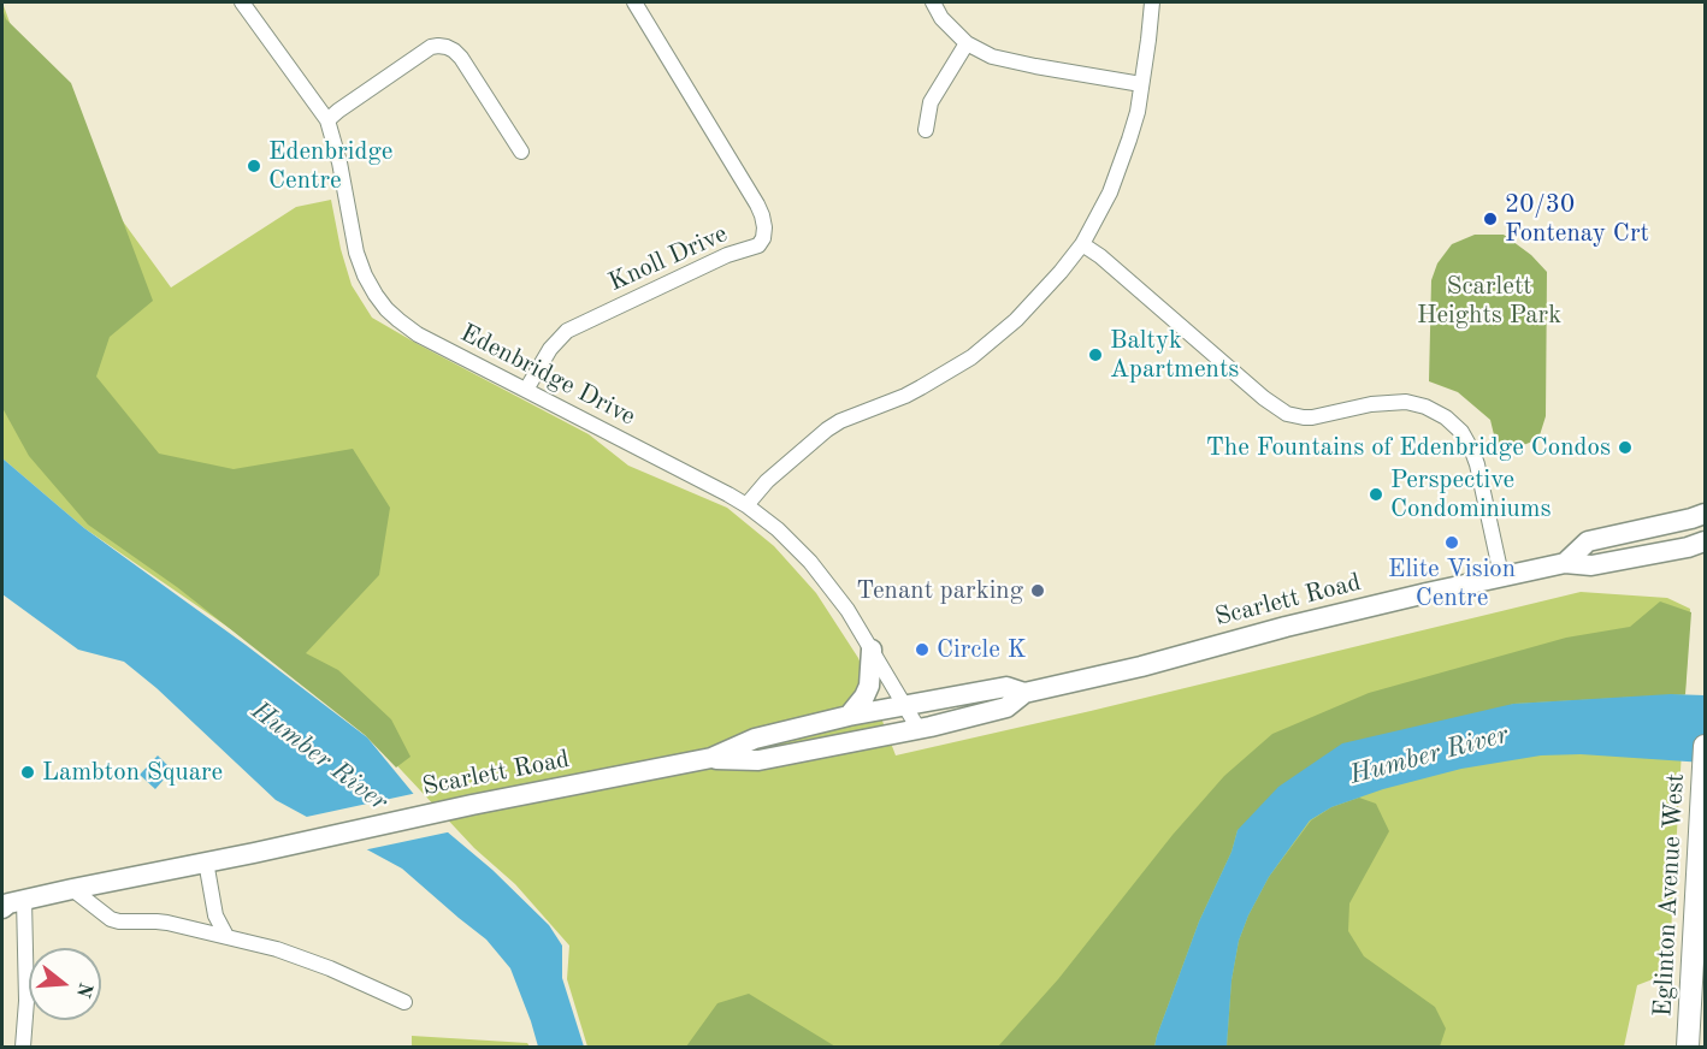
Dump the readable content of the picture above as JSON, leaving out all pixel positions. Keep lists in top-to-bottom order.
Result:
{
  "streets": {
    "main road": ["Scarlett Road", "Eglinton Avenue West"],
    "street": ["Knoll Drive", "Edenbridge Drive"]
  },
  "crossings": [
    ["Knoll Drive", "Edenbridge Drive"],
    ["Edenbridge Drive", "Scarlett Road"]
  ],
  "water": ["Humber River"],
  "parks": ["Scarlett Heights Park"],
  "places": [
    "Edenbridge Centre",
    "20/30 Fontenay Crt",
    "Baltyk Apartments",
    "The Fountains of Edenbridge Condos",
    "Perspective Condominiums",
    "Elite Vision Centre",
    "Tenant parking",
    "Circle K",
    "Lambton Square"
  ],
  "north": "right"
}
